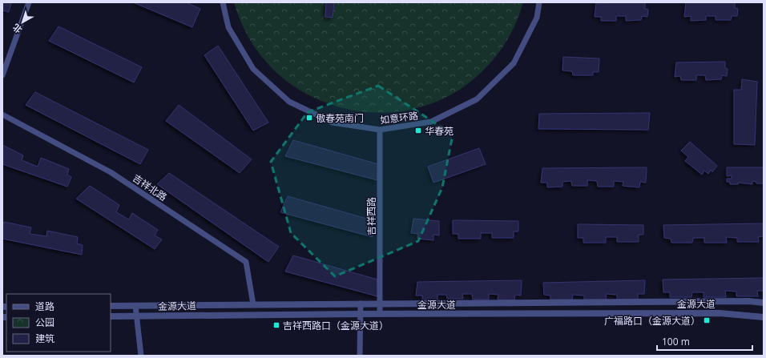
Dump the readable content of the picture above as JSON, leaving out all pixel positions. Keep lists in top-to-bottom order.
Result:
{
  "streets": {
    "street": [
      "如意环路",
      "吉祥北路",
      "吉祥西路",
      "金源大道"
    ]
  },
  "crossings": [
    ["如意环路", "吉祥西路"],
    ["吉祥北路", "金源大道"],
    ["吉祥西路", "金源大道"]
  ],
  "places": {
    "transit": [
      "傲春苑南门",
      "华春苑",
      "广福路口（金源大道）",
      "吉祥西路口（金源大道）"
    ]
  },
  "legend": ["道路", "公园", "建筑"],
  "scale_bar": "100 m",
  "north": "bottom left"
}
